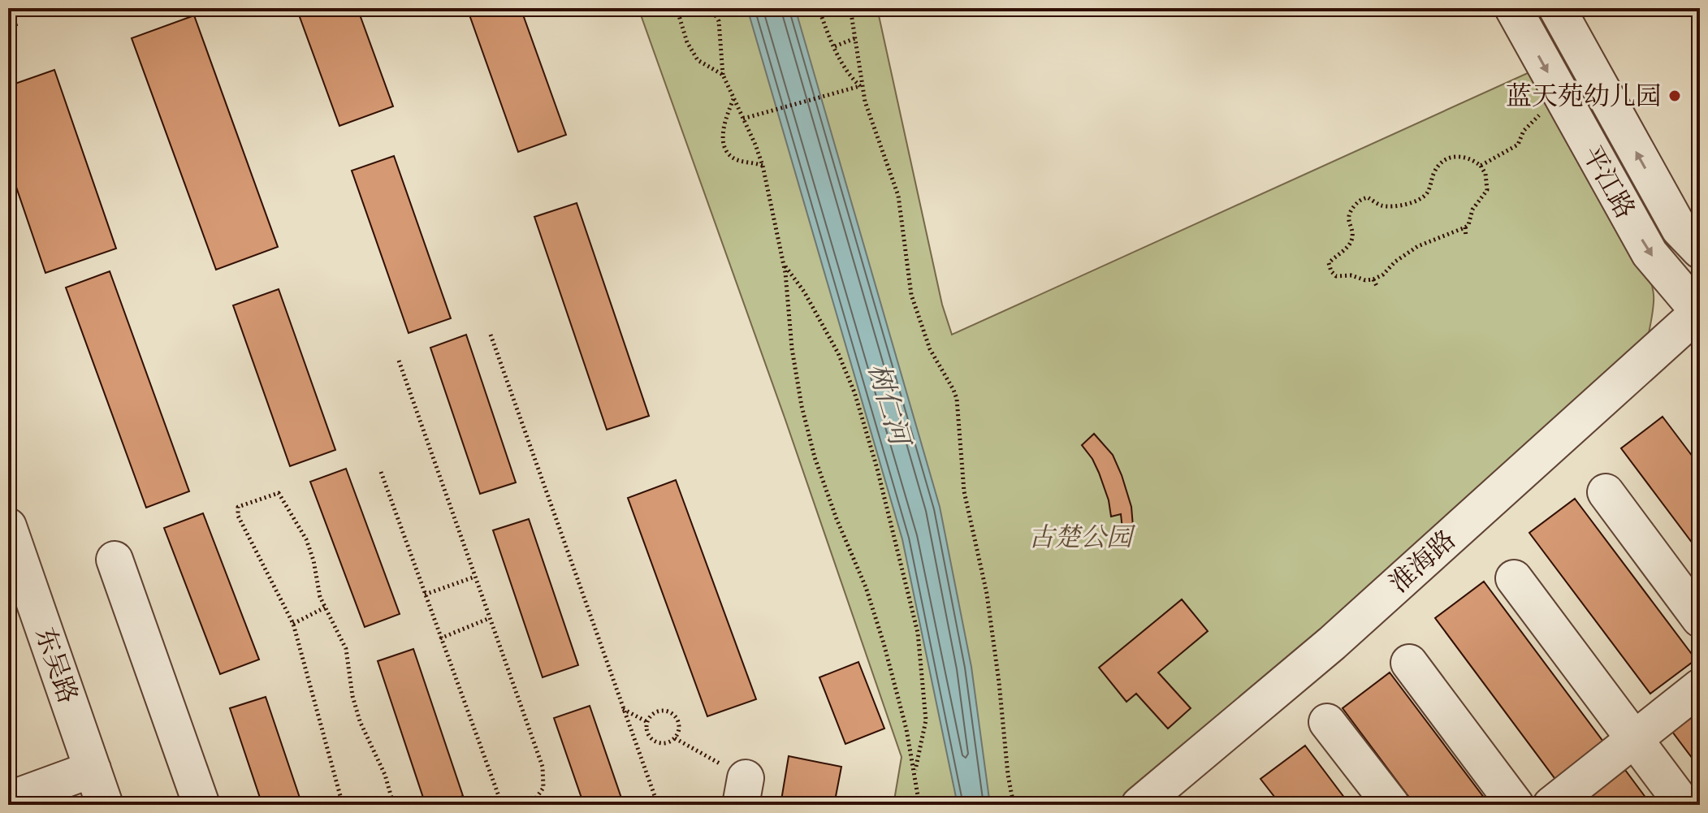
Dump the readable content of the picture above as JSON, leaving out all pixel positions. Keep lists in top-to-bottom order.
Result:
{
  "streets": {
    "street": ["平江路", "淮海路", "东吴路"]
  },
  "crossings": [
    ["平江路", "淮海路"]
  ],
  "water": ["树仁河"],
  "parks": ["古楚公园"],
  "places": ["蓝天苑幼儿园"]
}
